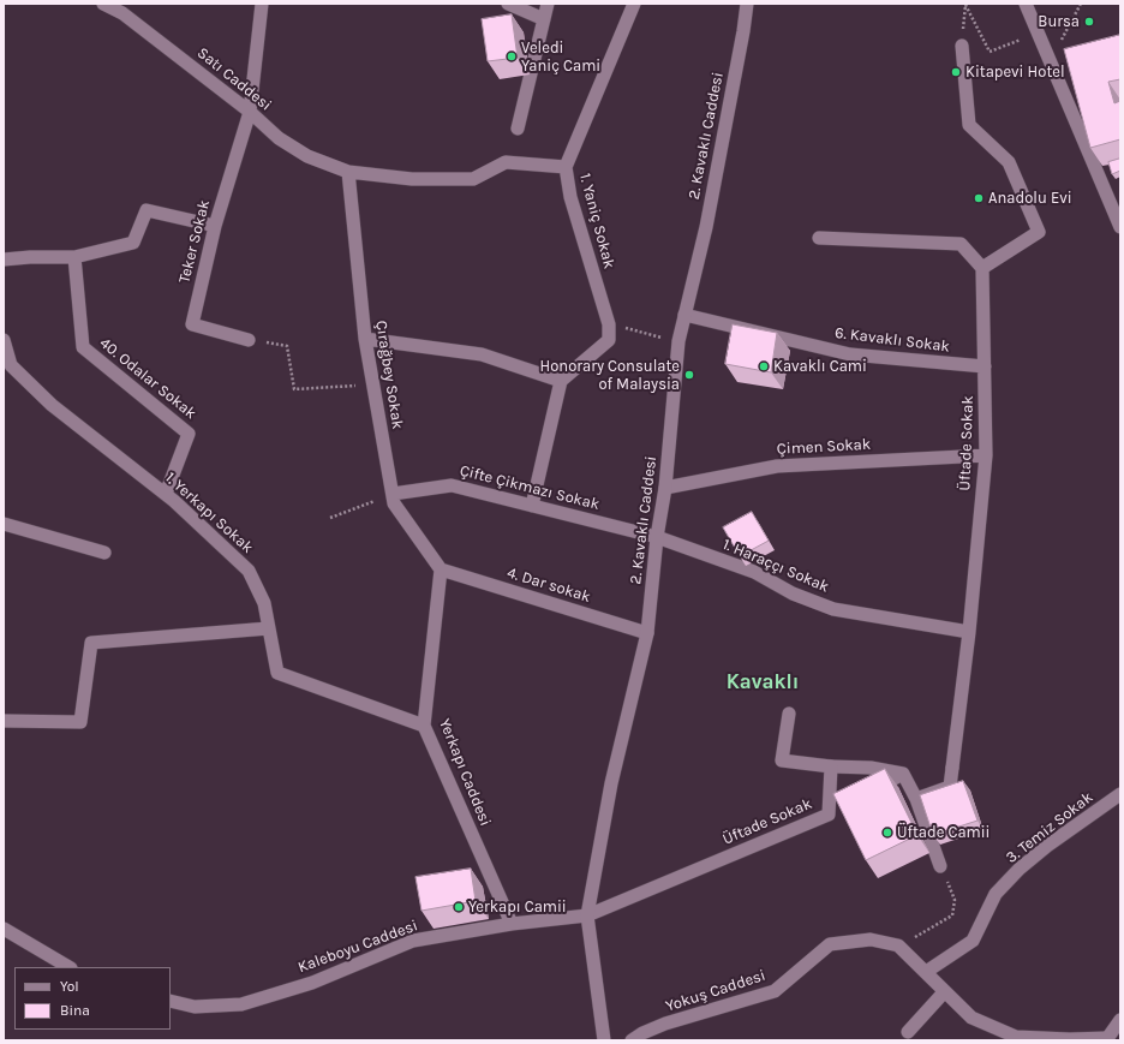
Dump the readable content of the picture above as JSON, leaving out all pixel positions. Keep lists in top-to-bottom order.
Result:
{
  "streets": {
    "street": [
      "Satı Caddesi",
      "2. Kavaklı Caddesi",
      "1. Yaniç Sokak",
      "Teker Sokak",
      "6. Kavaklı Sokak",
      "Çırağbey Sokak",
      "40. Odalar Sokak",
      "Üftade Sokak",
      "Çimen Sokak",
      "Çifte Çikmazı Sokak",
      "1. Yerkapı Sokak",
      "1. Haraççı Sokak",
      "4. Dar sokak",
      "Yerkapı Caddesi",
      "3. Temiz Sokak",
      "Kaleboyu Caddesi",
      "Yokuş Caddesi"
    ]
  },
  "crossings": [
    ["Satı Caddesi", "1. Yaniç Sokak"],
    ["Satı Caddesi", "Teker Sokak"],
    ["Satı Caddesi", "Çırağbey Sokak"],
    ["2. Kavaklı Caddesi", "6. Kavaklı Sokak"],
    ["2. Kavaklı Caddesi", "Üftade Sokak"],
    ["2. Kavaklı Caddesi", "Çimen Sokak"],
    ["2. Kavaklı Caddesi", "Çifte Çikmazı Sokak"],
    ["2. Kavaklı Caddesi", "1. Haraççı Sokak"],
    ["2. Kavaklı Caddesi", "4. Dar sokak"],
    ["2. Kavaklı Caddesi", "Kaleboyu Caddesi"],
    ["6. Kavaklı Sokak", "Üftade Sokak"],
    ["Çırağbey Sokak", "Çifte Çikmazı Sokak"],
    ["Çırağbey Sokak", "4. Dar sokak"],
    ["Çırağbey Sokak", "Yerkapı Caddesi"],
    ["40. Odalar Sokak", "1. Yerkapı Sokak"],
    ["Üftade Sokak", "Çimen Sokak"],
    ["Üftade Sokak", "1. Haraççı Sokak"],
    ["Üftade Sokak", "Kaleboyu Caddesi"],
    ["Çifte Çikmazı Sokak", "1. Haraççı Sokak"],
    ["1. Yerkapı Sokak", "Yerkapı Caddesi"],
    ["4. Dar sokak", "Yerkapı Caddesi"],
    ["Yerkapı Caddesi", "Kaleboyu Caddesi"],
    ["3. Temiz Sokak", "Yokuş Caddesi"]
  ],
  "districts": ["Kavaklı"],
  "places": [
    "Bursa",
    "Veledi Yaniç Cami",
    "Kitapevi Hotel",
    "Anadolu Evi",
    "Kavaklı Cami",
    "Honorary Consulate of Malaysia",
    "Üftade Camii",
    "Yerkapı Camii"
  ],
  "legend": ["Yol", "Bina"]
}
